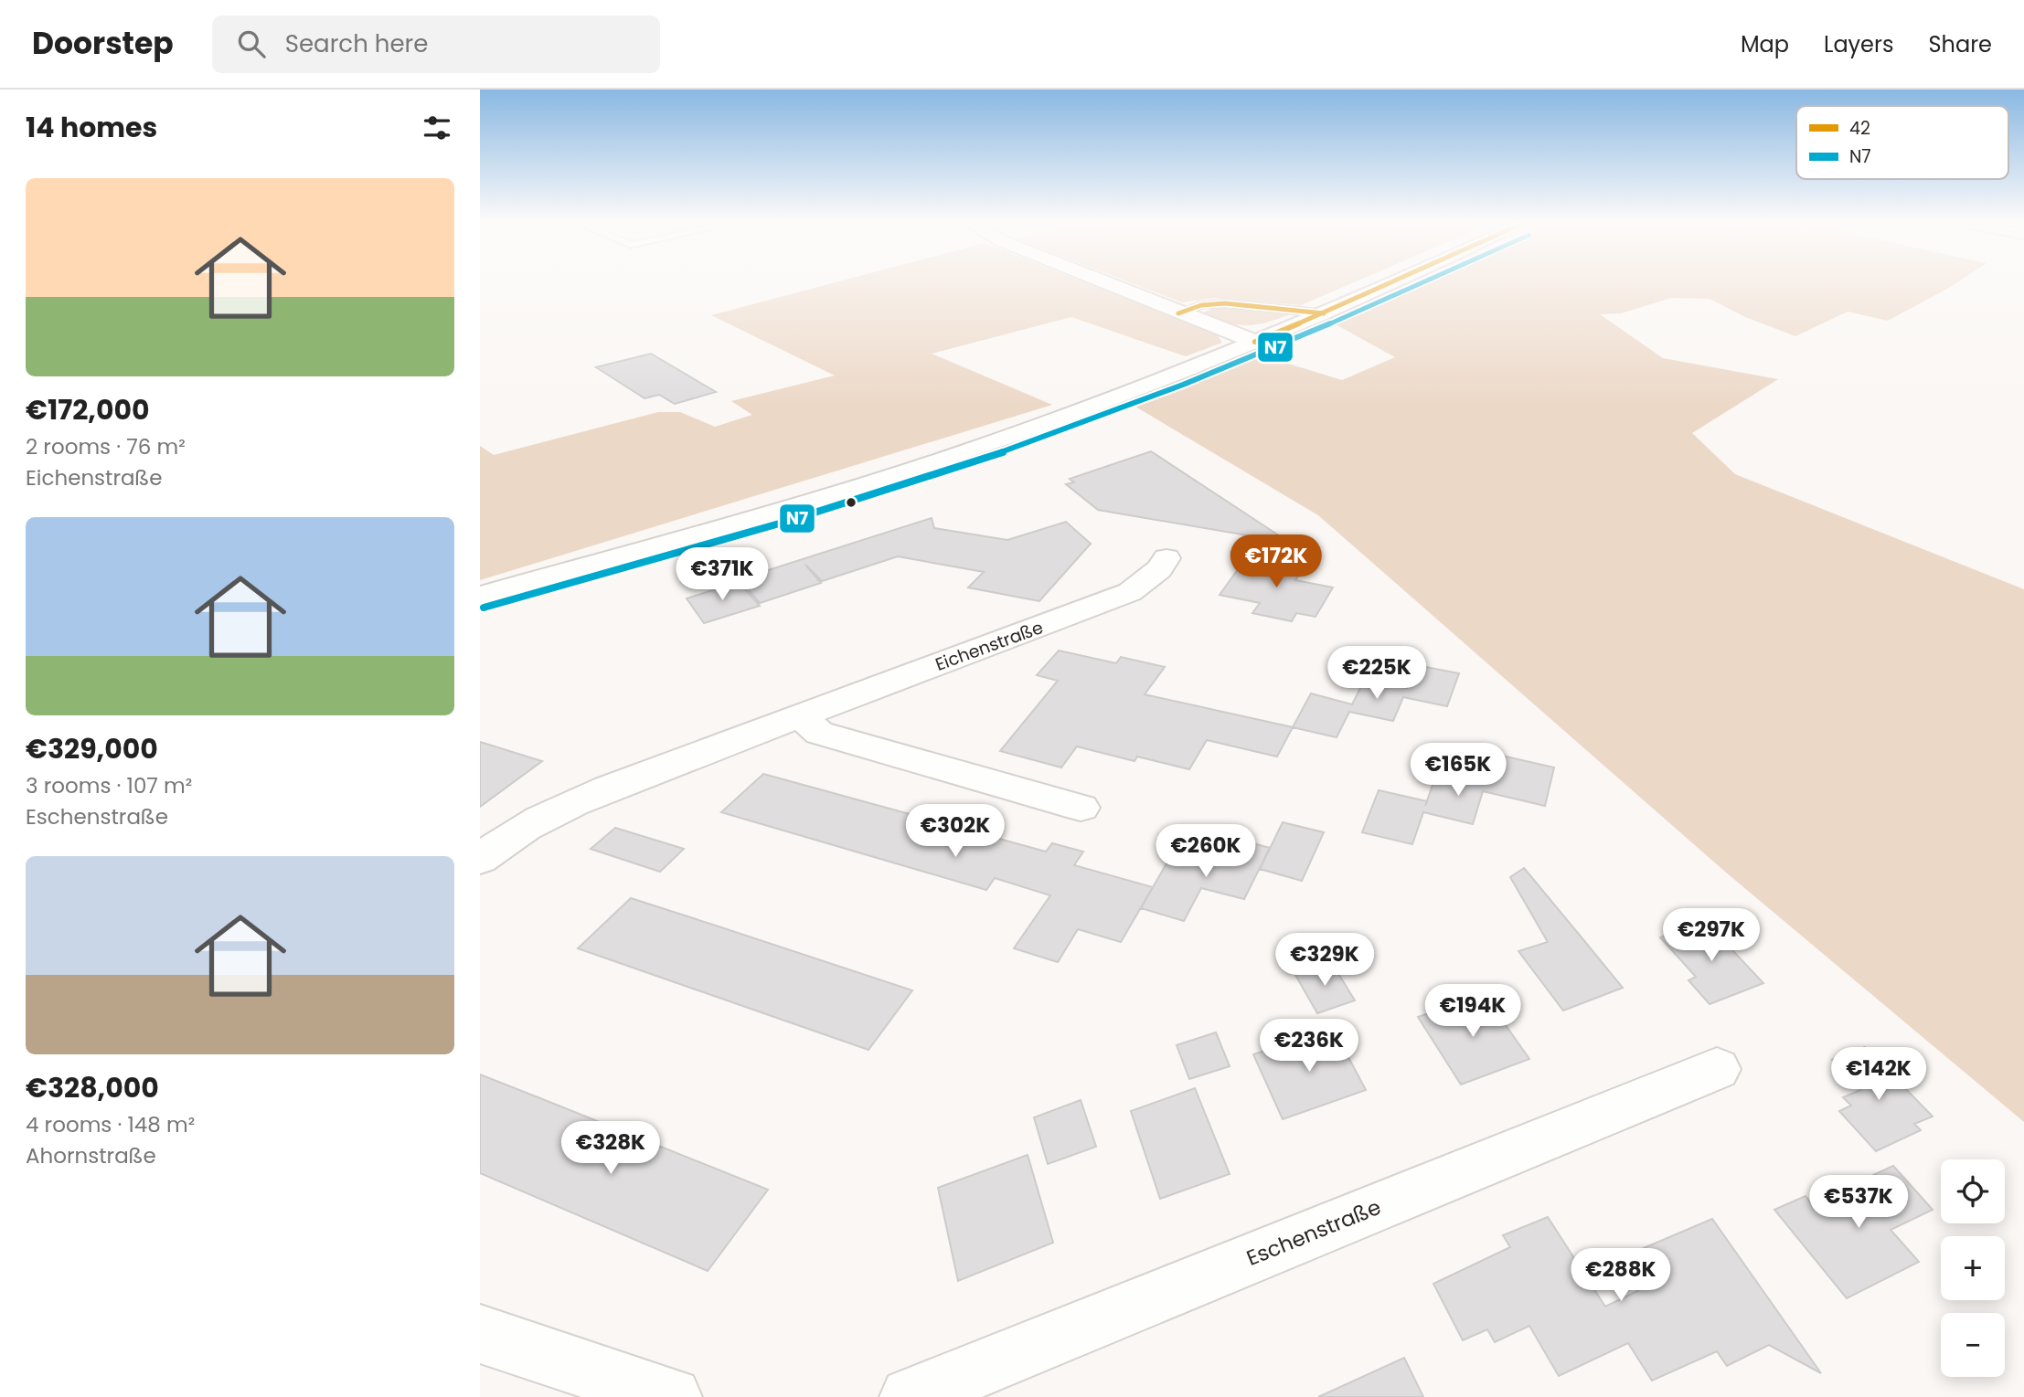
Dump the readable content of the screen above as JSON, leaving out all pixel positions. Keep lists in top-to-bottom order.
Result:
{
  "streets": {
    "street": ["Eichenstraße", "Eschenstraße"]
  },
  "lines": ["transit line 42", "transit line N7"],
  "legend": ["42", "N7"],
  "page": {
    "header": "Doorstep",
    "search": "Search here",
    "nav": ["Map", "Layers", "Share"],
    "heading": "14 homes",
    "list": [
      {
        "name": "€172,000",
        "note": "2 rooms · 76 m² · Eichenstraße"
      },
      {
        "name": "€329,000",
        "note": "3 rooms · 107 m² · Eschenstraße"
      },
      {
        "name": "€328,000",
        "note": "4 rooms · 148 m² · Ahornstraße"
      }
    ],
    "price": [
      "€172K",
      "€371K",
      "€225K",
      "€165K",
      "€302K",
      "€260K",
      "€297K",
      "€329K",
      "€194K",
      "€236K",
      "€142K",
      "€328K",
      "€537K",
      "€288K"
    ],
    "map_buttons": ["+", "−"]
  }
}
